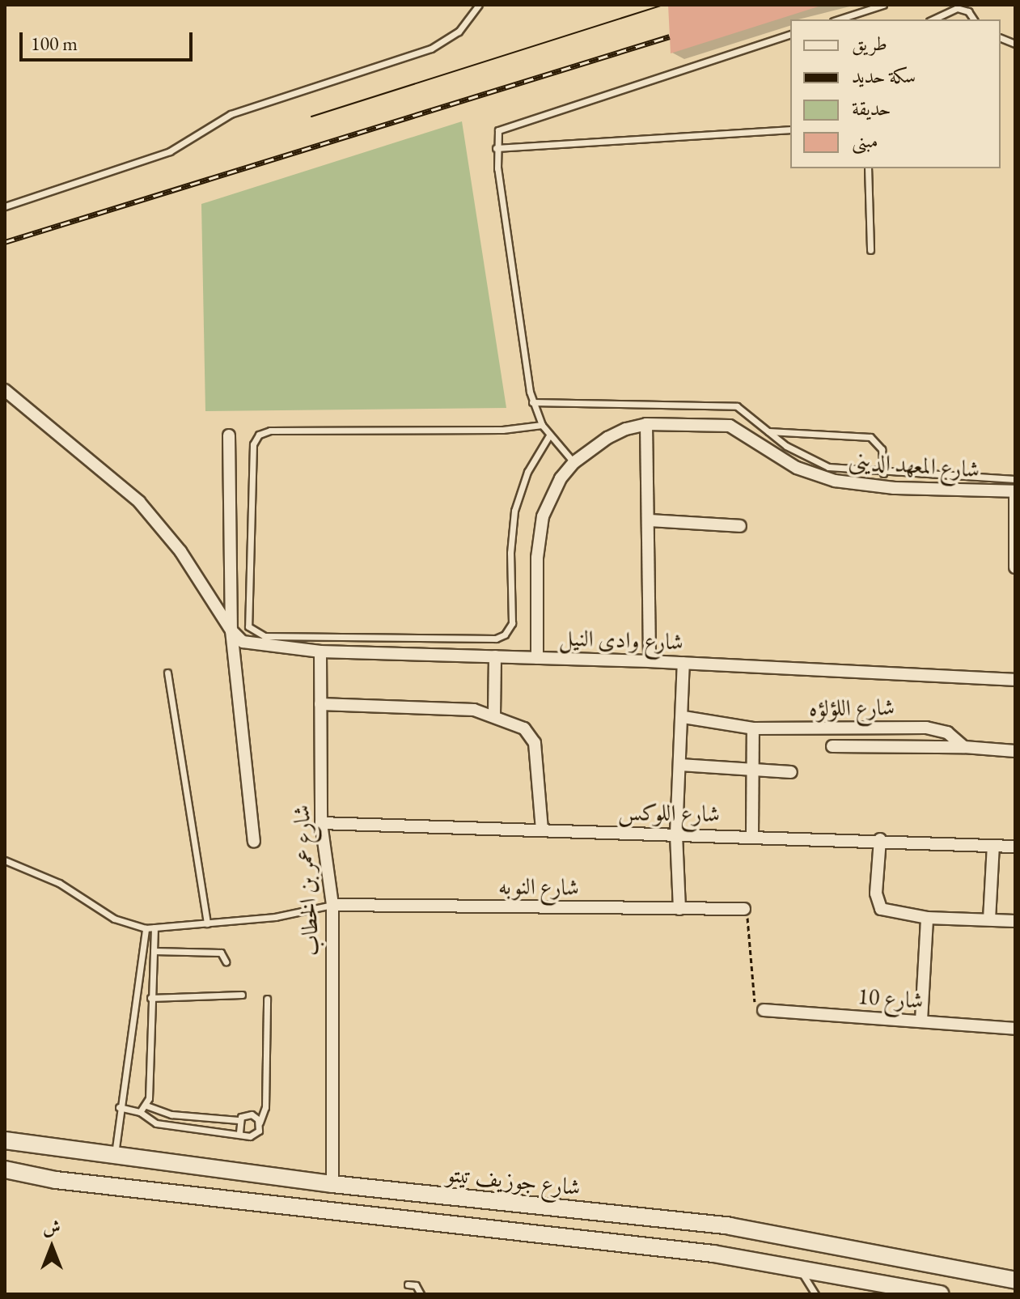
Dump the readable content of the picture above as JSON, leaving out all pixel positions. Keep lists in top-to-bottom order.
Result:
{
  "streets": {
    "main road": ["شارع جوزيف تيتو"],
    "street": [
      "شارع المعهد الدينى",
      "شارع وادى النيل",
      "شارع اللؤلؤه",
      "شارع اللوكس",
      "شارع عمر بن الخطاب",
      "شارع النوبه",
      "شارع 10"
    ]
  },
  "crossings": [
    ["شارع المعهد الدينى", "شارع وادى النيل"],
    ["شارع وادى النيل", "شارع عمر بن الخطاب"],
    ["شارع اللوكس", "شارع عمر بن الخطاب"],
    ["شارع عمر بن الخطاب", "شارع النوبه"],
    ["شارع عمر بن الخطاب", "شارع جوزيف تيتو"]
  ],
  "legend": [
    "طريق",
    "سكة حديد",
    "حديقة",
    "مبنى"
  ],
  "scale_bar": "100 m",
  "north": "top"
}
